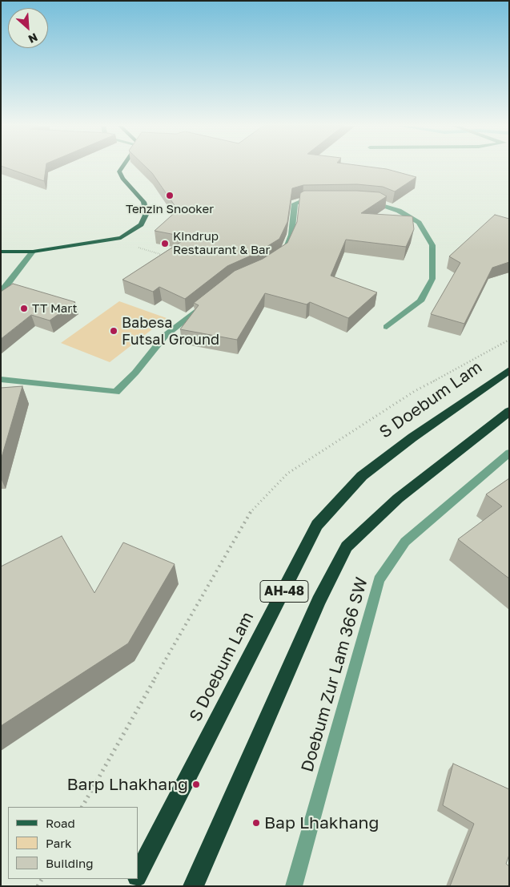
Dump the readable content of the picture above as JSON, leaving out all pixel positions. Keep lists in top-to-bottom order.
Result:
{
  "streets": {
    "highway": ["S Doebum Lam", "AH-48"],
    "street": ["Doebum Zur Lam 366 SW"]
  },
  "places": [
    "Tenzin Snooker",
    "Kindrup Restaurant & Bar",
    "TT Mart",
    "Babesa Futsal Ground",
    "Barp Lhakhang",
    "Bap Lhakhang"
  ],
  "legend": ["Road", "Park", "Building"],
  "north": "bottom right"
}
